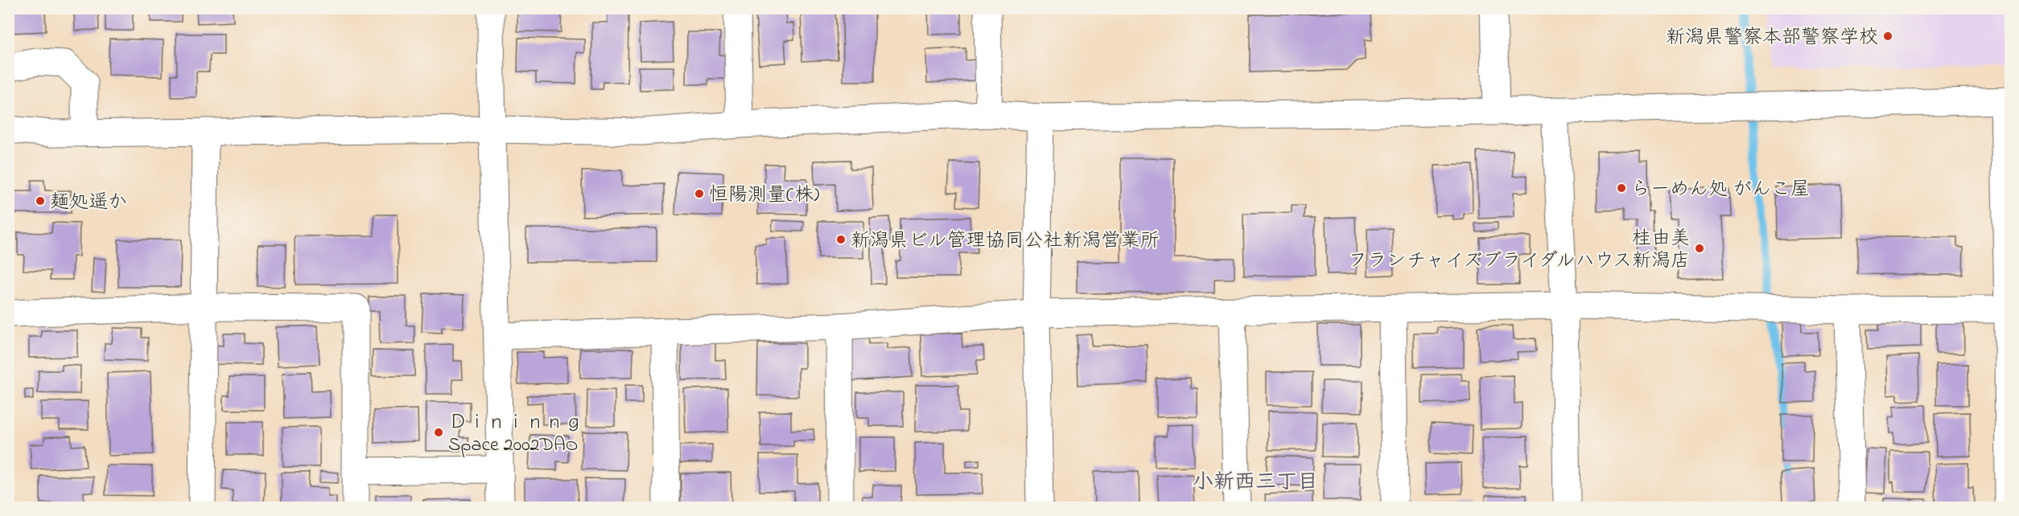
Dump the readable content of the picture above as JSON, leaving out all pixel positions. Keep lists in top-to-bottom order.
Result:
{
  "districts": ["小新西三丁目"],
  "places": [
    "新潟県警察本部警察学校",
    "らーめん処 がんこ屋",
    "恒陽測量(株)",
    "麺処遥か",
    "新潟県ビル管理協同公社新潟営業所",
    "桂由美 フランチャイズブライダルハウス新潟店",
    "Ｄｉｎｉｎｎｇ Space 2002DAO"
  ]
}
